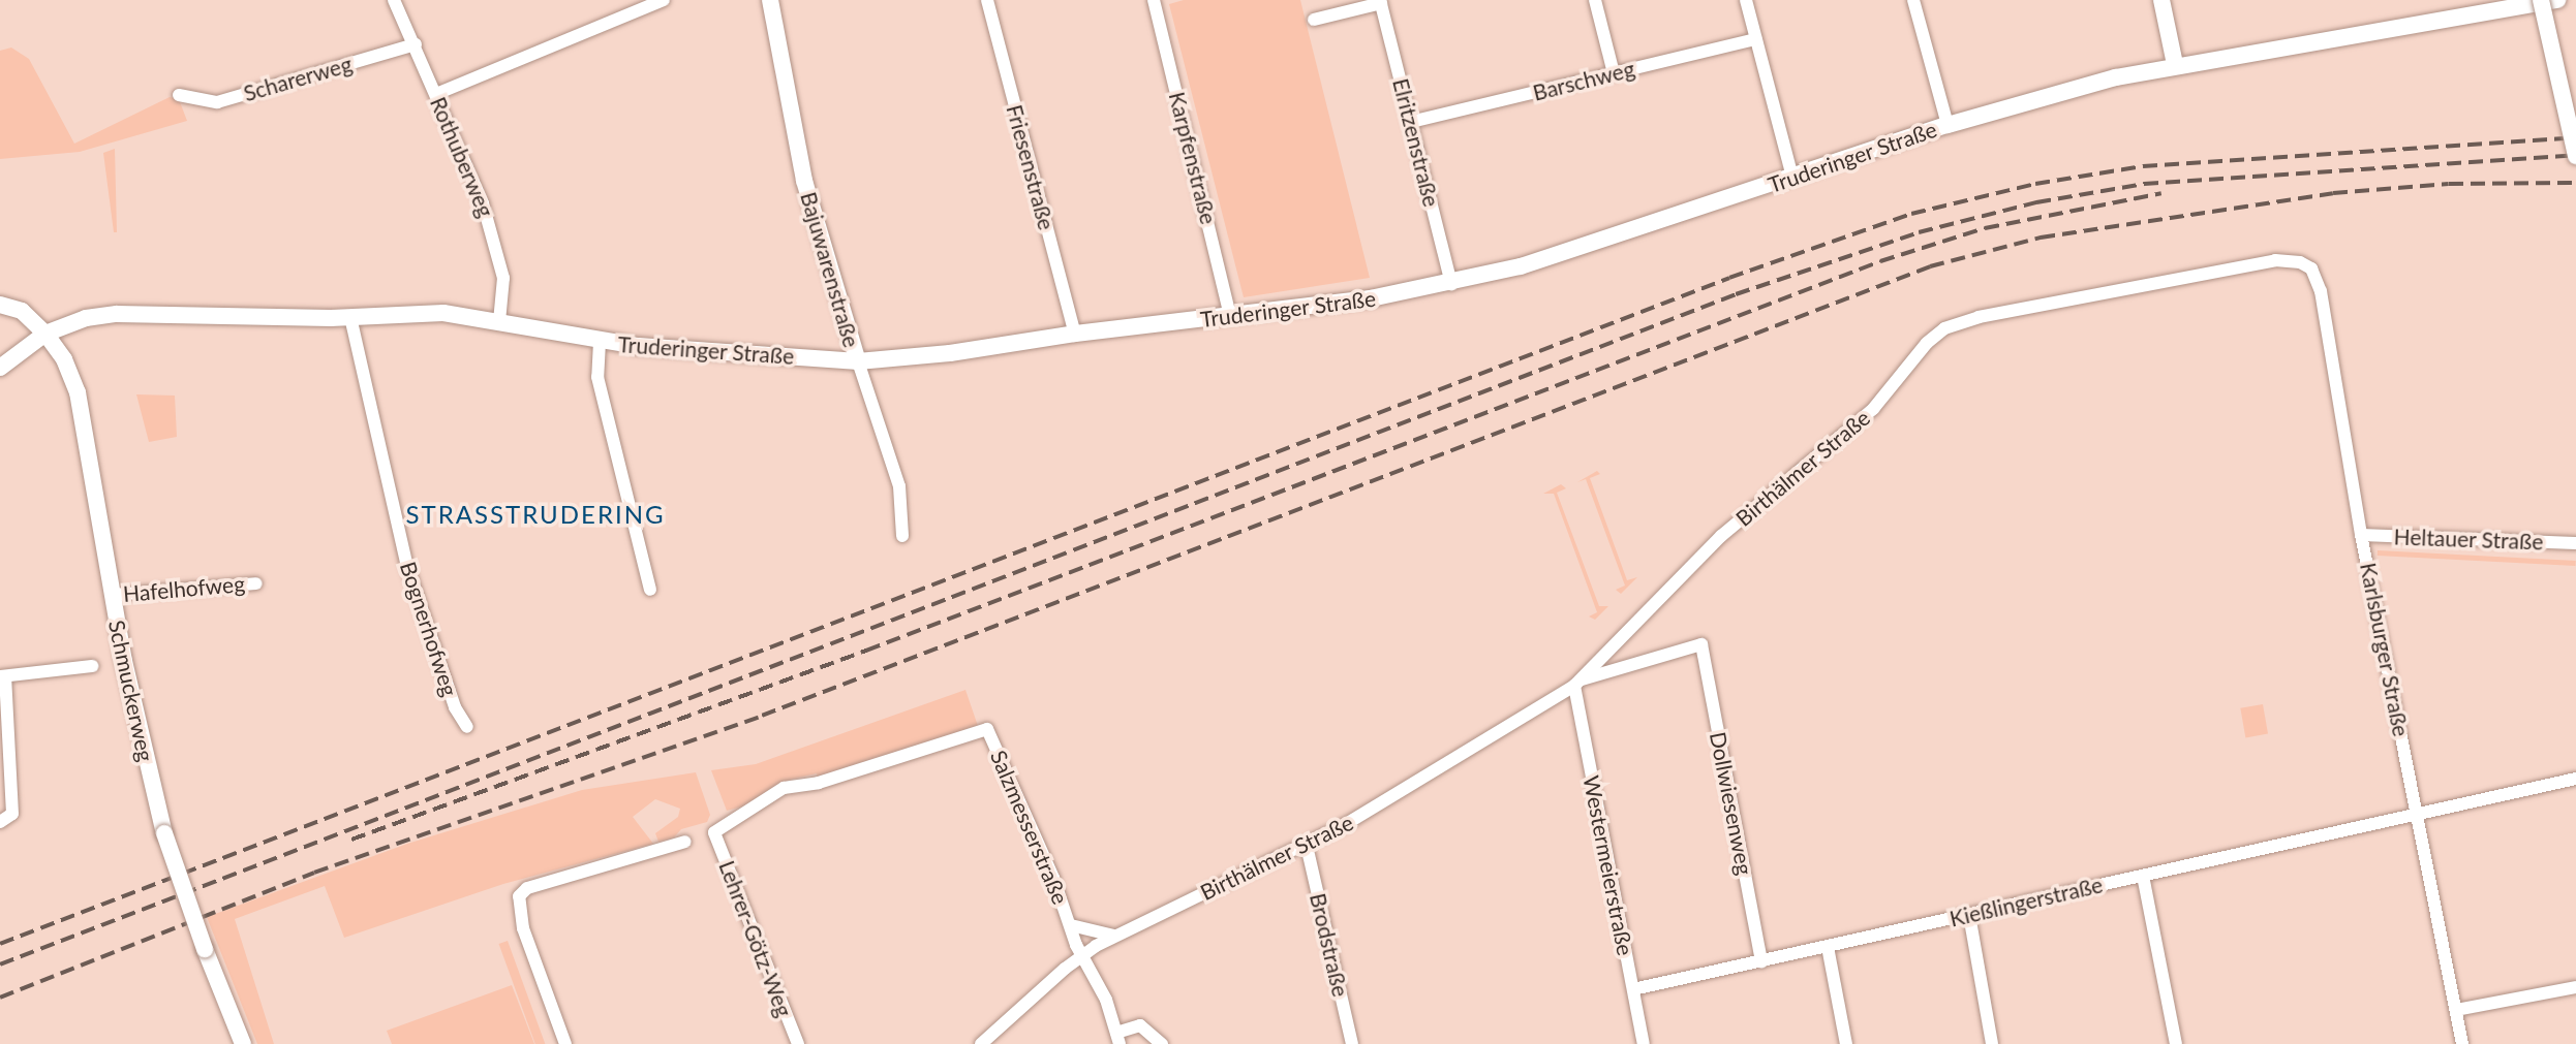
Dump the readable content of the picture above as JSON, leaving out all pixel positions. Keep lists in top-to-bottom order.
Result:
{
  "streets": {
    "street": [
      "Scharerweg",
      "Barschweg",
      "Elritzenstraße",
      "Rothuberweg",
      "Truderinger Straße",
      "Karpfenstraße",
      "Friesenstraße",
      "Bajuwarenstraße",
      "Birthälmer Straße",
      "Heltauer Straße",
      "Hafelhofweg",
      "Bognerhofweg",
      "Karlsburger Straße",
      "Schmuckerweg",
      "Dollwiesenweg",
      "Salzmesserstraße",
      "Westermeierstraße",
      "Kießlingerstraße",
      "Lehrer-Götz-Weg",
      "Brodstraße"
    ]
  },
  "crossings": [
    ["Scharerweg", "Rothuberweg"],
    ["Barschweg", "Elritzenstraße"],
    ["Elritzenstraße", "Truderinger Straße"],
    ["Rothuberweg", "Truderinger Straße"],
    ["Truderinger Straße", "Karpfenstraße"],
    ["Truderinger Straße", "Friesenstraße"],
    ["Truderinger Straße", "Bajuwarenstraße"],
    ["Truderinger Straße", "Bognerhofweg"],
    ["Truderinger Straße", "Schmuckerweg"],
    ["Birthälmer Straße", "Karlsburger Straße"],
    ["Birthälmer Straße", "Dollwiesenweg"],
    ["Birthälmer Straße", "Salzmesserstraße"],
    ["Birthälmer Straße", "Westermeierstraße"],
    ["Birthälmer Straße", "Brodstraße"],
    ["Heltauer Straße", "Karlsburger Straße"],
    ["Hafelhofweg", "Schmuckerweg"],
    ["Karlsburger Straße", "Kießlingerstraße"],
    ["Dollwiesenweg", "Kießlingerstraße"],
    ["Salzmesserstraße", "Lehrer-Götz-Weg"],
    ["Westermeierstraße", "Kießlingerstraße"]
  ],
  "districts": ["STRASSTRUDERING"]
}
